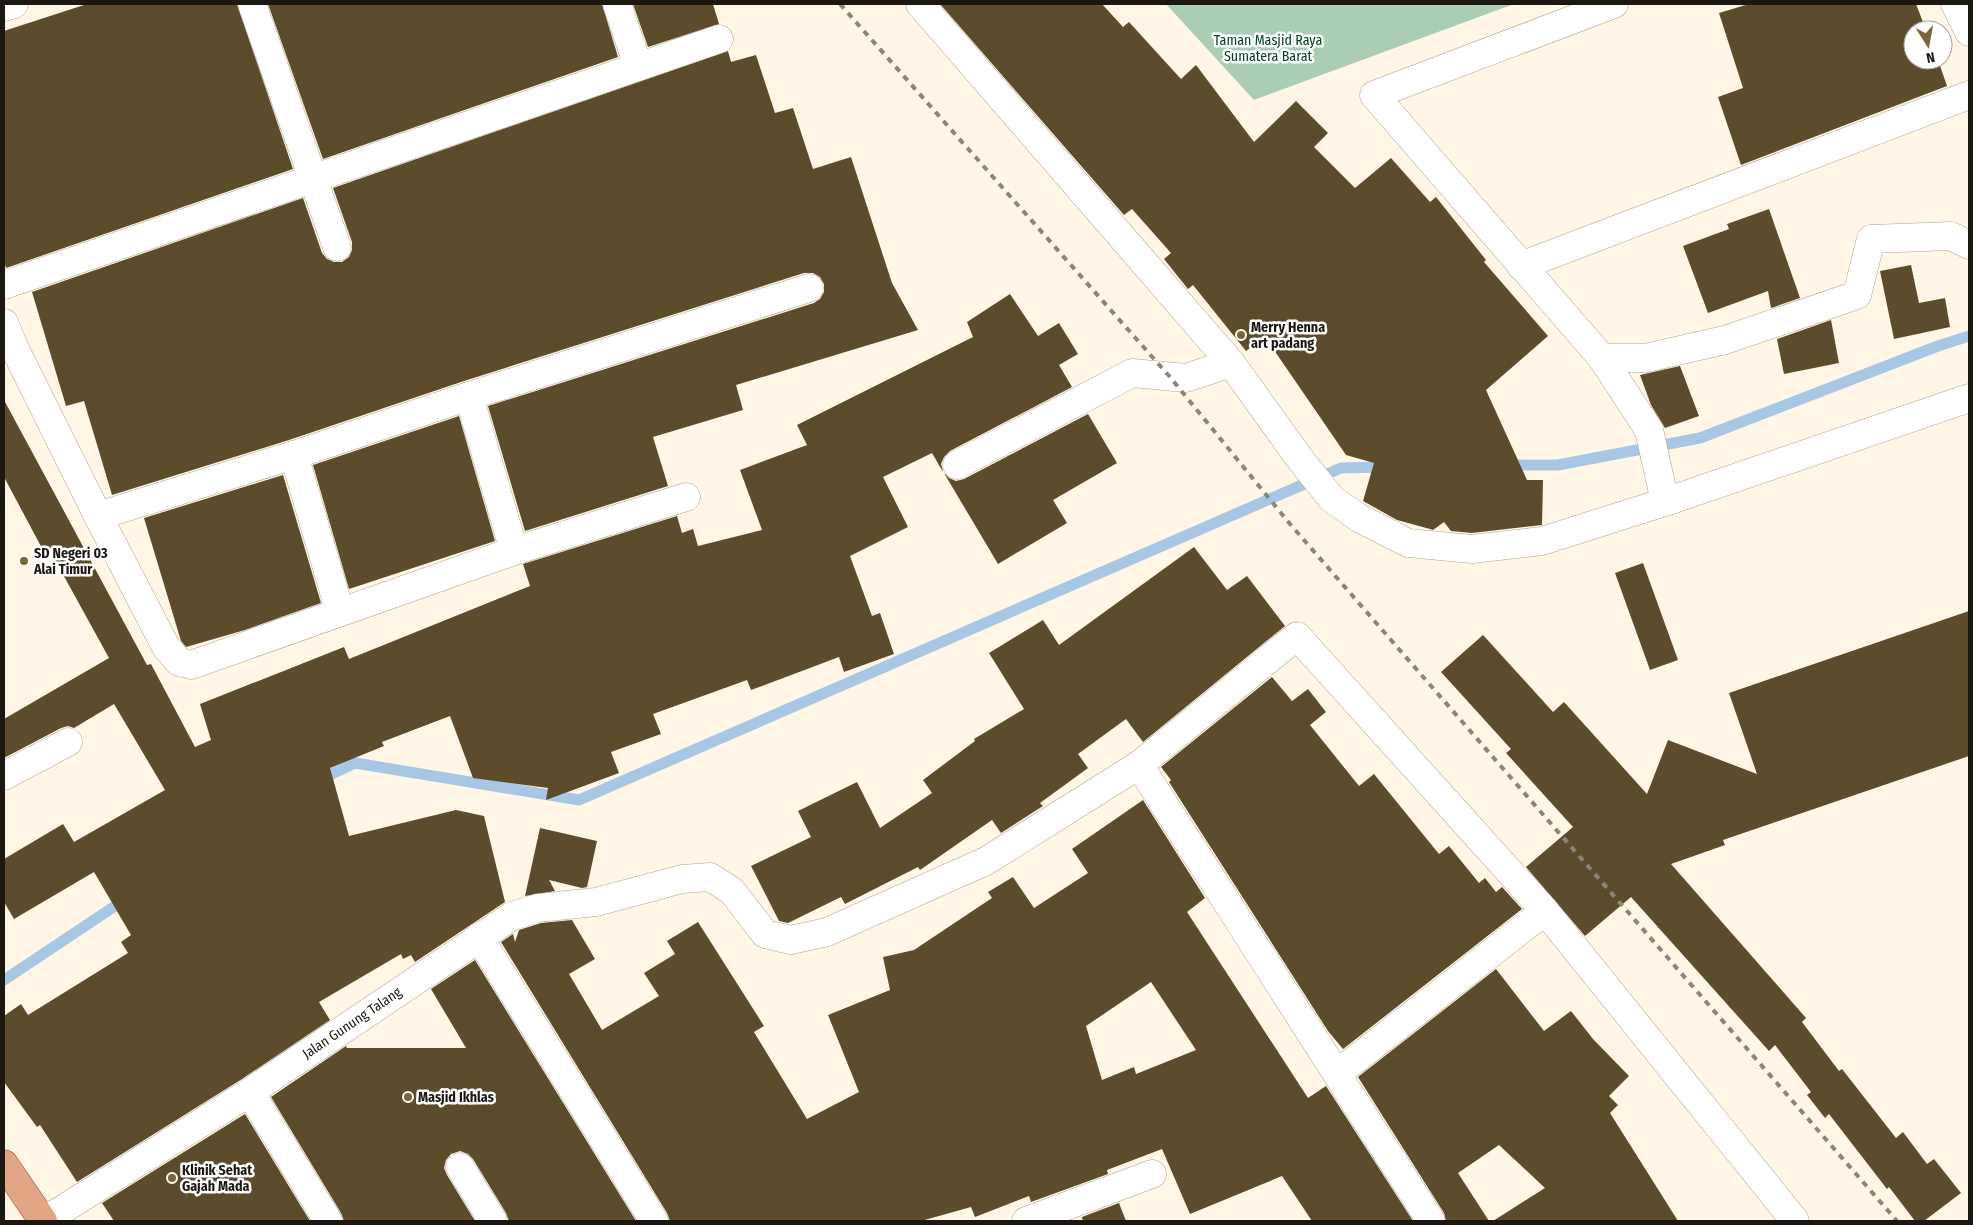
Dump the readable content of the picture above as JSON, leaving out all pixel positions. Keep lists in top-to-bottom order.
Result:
{
  "streets": {
    "street": ["Jalan Gunung Talang"]
  },
  "parks": ["Taman Masjid Raya Sumatera Barat"],
  "places": [
    "Merry Henna art padang",
    "SD Negeri 03 Alai Timur",
    "Masjid Ikhlas",
    "Klinik Sehat Gajah Mada"
  ],
  "north": "bottom"
}
